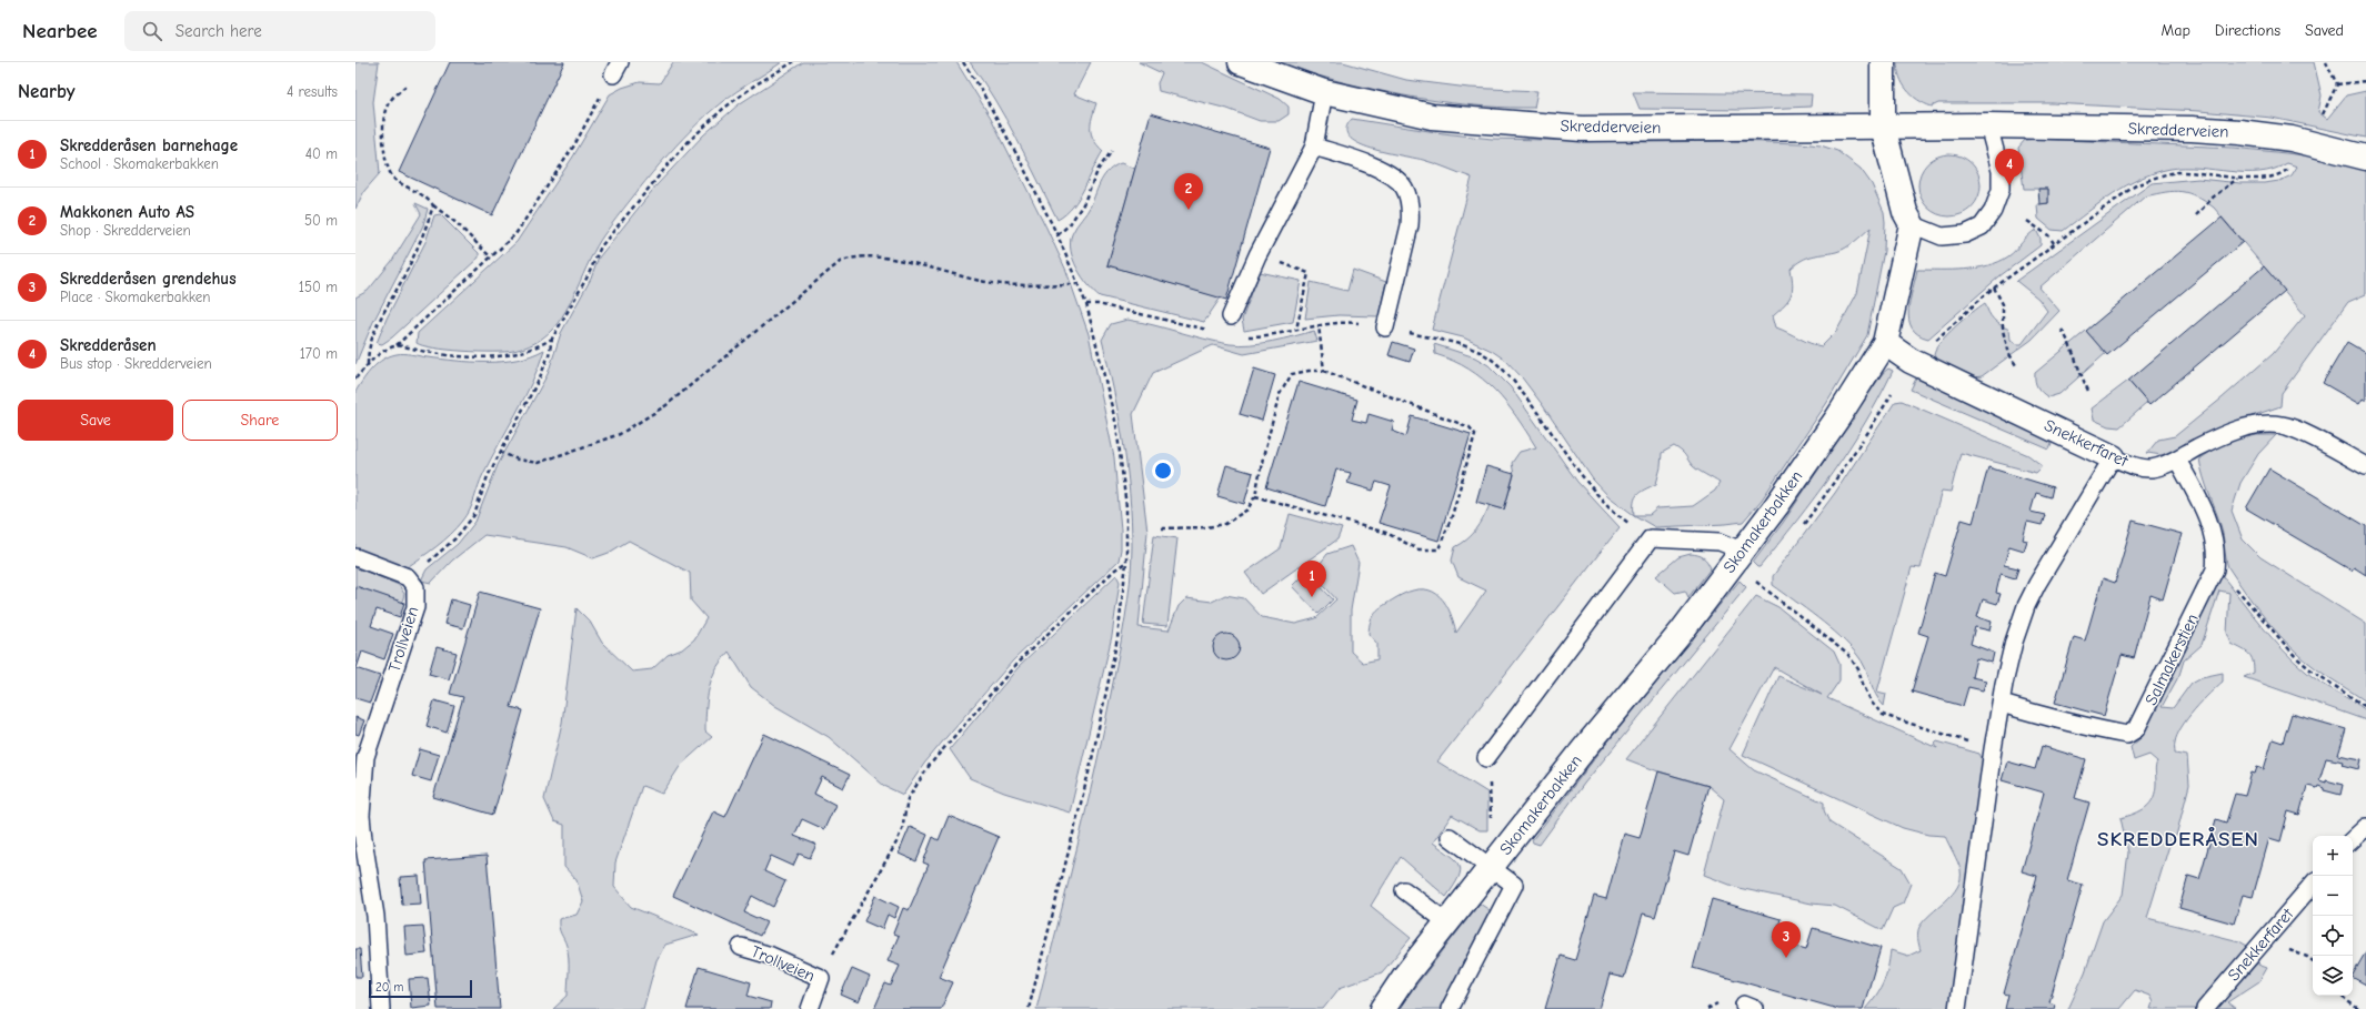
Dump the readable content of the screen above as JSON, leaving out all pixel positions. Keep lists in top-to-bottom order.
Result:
{
  "streets": {
    "street": ["Skredderveien", "Snekkerfaret", "Skomakerbakken"],
    "lane": ["Trollveien", "Salmakerstien"]
  },
  "crossings": [
    ["Snekkerfaret", "Skomakerbakken"],
    ["Snekkerfaret", "Salmakerstien"]
  ],
  "districts": ["SKREDDERÅSEN"],
  "scale_bar": "20 m",
  "page": {
    "header": "Nearbee",
    "search": "Search here",
    "nav": ["Map", "Directions", "Saved"],
    "heading": ["Nearby", "4 results"],
    "list": [
      {
        "mark": "1",
        "name": "Skredderåsen barnehage",
        "note": "School · Skomakerbakken",
        "value": "40 m"
      },
      {
        "mark": "2",
        "name": "Makkonen Auto AS",
        "note": "Shop · Skredderveien",
        "value": "50 m"
      },
      {
        "mark": "3",
        "name": "Skredderåsen grendehus",
        "note": "Place · Skomakerbakken",
        "value": "150 m"
      },
      {
        "mark": "4",
        "name": "Skredderåsen",
        "note": "Bus stop · Skredderveien",
        "value": "170 m"
      }
    ],
    "pins": [
      "4",
      "2",
      "1",
      "3"
    ],
    "buttons": ["Save", "Share"],
    "map_buttons": ["+", "−"],
    "scale": "20 m"
  }
}
